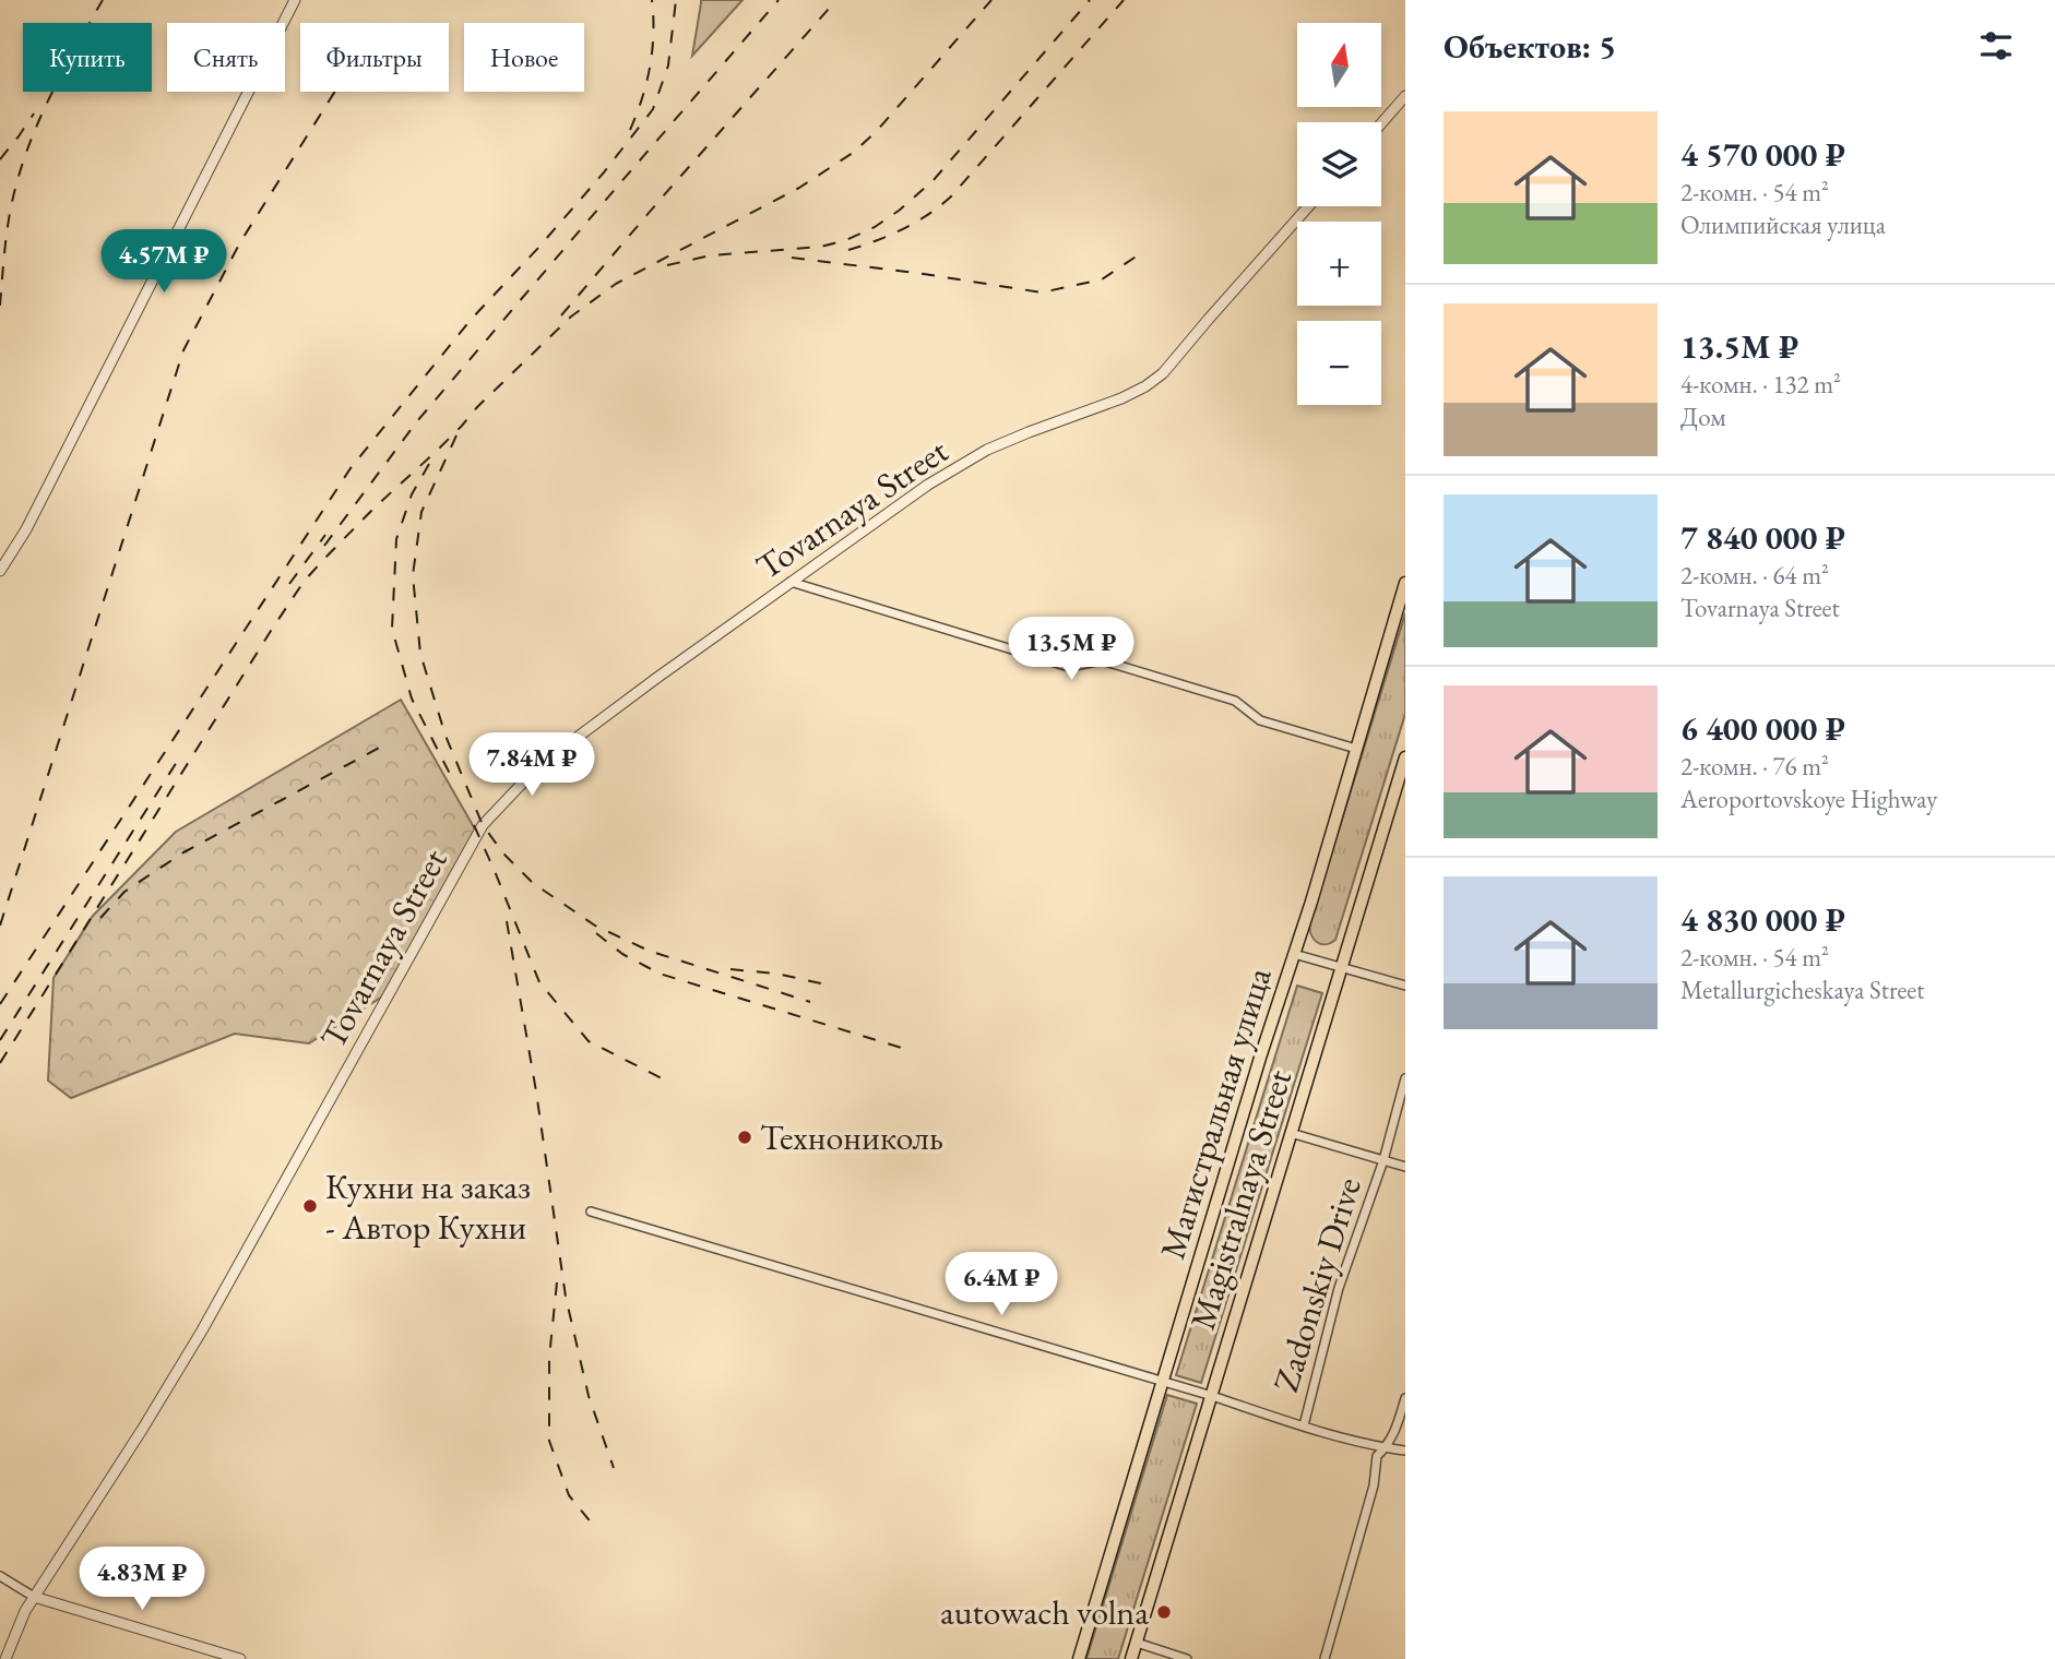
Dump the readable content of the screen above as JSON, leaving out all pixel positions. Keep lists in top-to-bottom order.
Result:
{
  "streets": {
    "main road": ["Магистральная улица", "Magistralnaya Street"],
    "street": ["Tovarnaya Street", "Zadonskiy Drive"]
  },
  "places": ["Технониколь", "Кухни на заказ - Автор Кухни", "autowach volna"],
  "north": "top",
  "page": {
    "heading": "Объектов: 5",
    "map_buttons": ["+", "−"],
    "chip": [
      "Купить",
      "Снять",
      "Фильтры",
      "Новое"
    ],
    "list": [
      {
        "name": "4 570 000 ₽",
        "note": "2-комн. · 54 m² · Олимпийская улица"
      },
      {
        "name": "13.5M ₽",
        "note": "4-комн. · 132 m² · Дом"
      },
      {
        "name": "7 840 000 ₽",
        "note": "2-комн. · 64 m² · Tovarnaya Street"
      },
      {
        "name": "6 400 000 ₽",
        "note": "2-комн. · 76 m² · Aeroportovskoye Highway"
      },
      {
        "name": "4 830 000 ₽",
        "note": "2-комн. · 54 m² · Metallurgicheskaya Street"
      }
    ],
    "price": [
      "4.57M ₽",
      "13.5M ₽",
      "7.84M ₽",
      "6.4M ₽",
      "4.83M ₽"
    ]
  }
}
